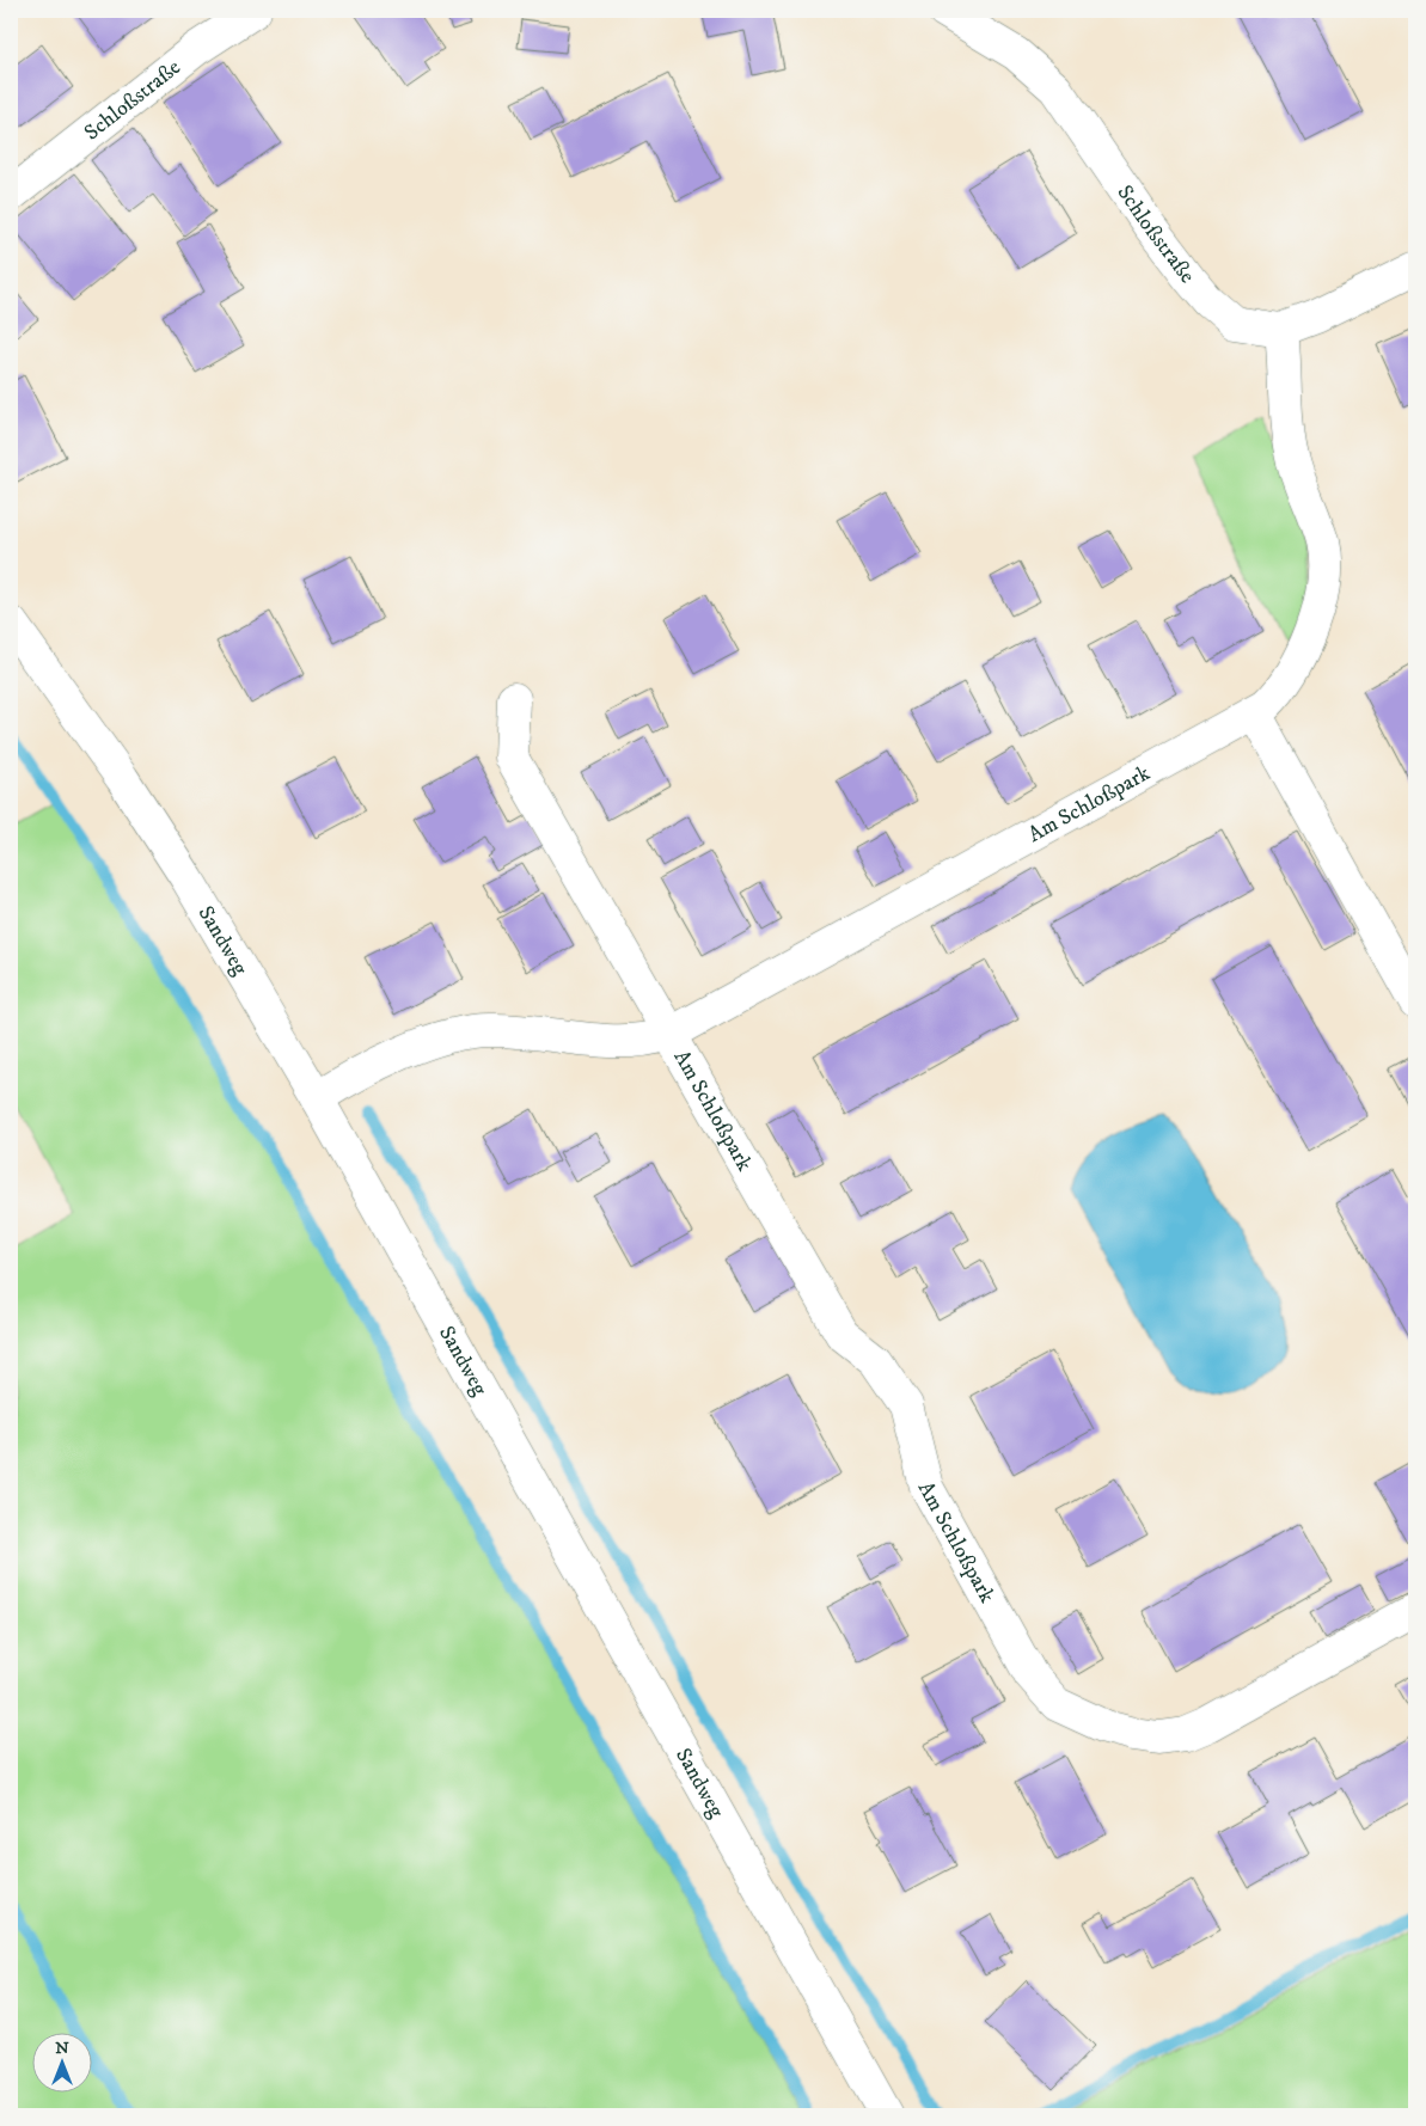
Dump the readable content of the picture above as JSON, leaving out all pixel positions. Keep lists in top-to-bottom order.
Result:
{
  "streets": {
    "street": ["Schloßstraße", "Am Schloßpark", "Sandweg"]
  },
  "crossings": [
    ["Schloßstraße", "Am Schloßpark"],
    ["Am Schloßpark", "Sandweg"]
  ],
  "north": "top"
}
